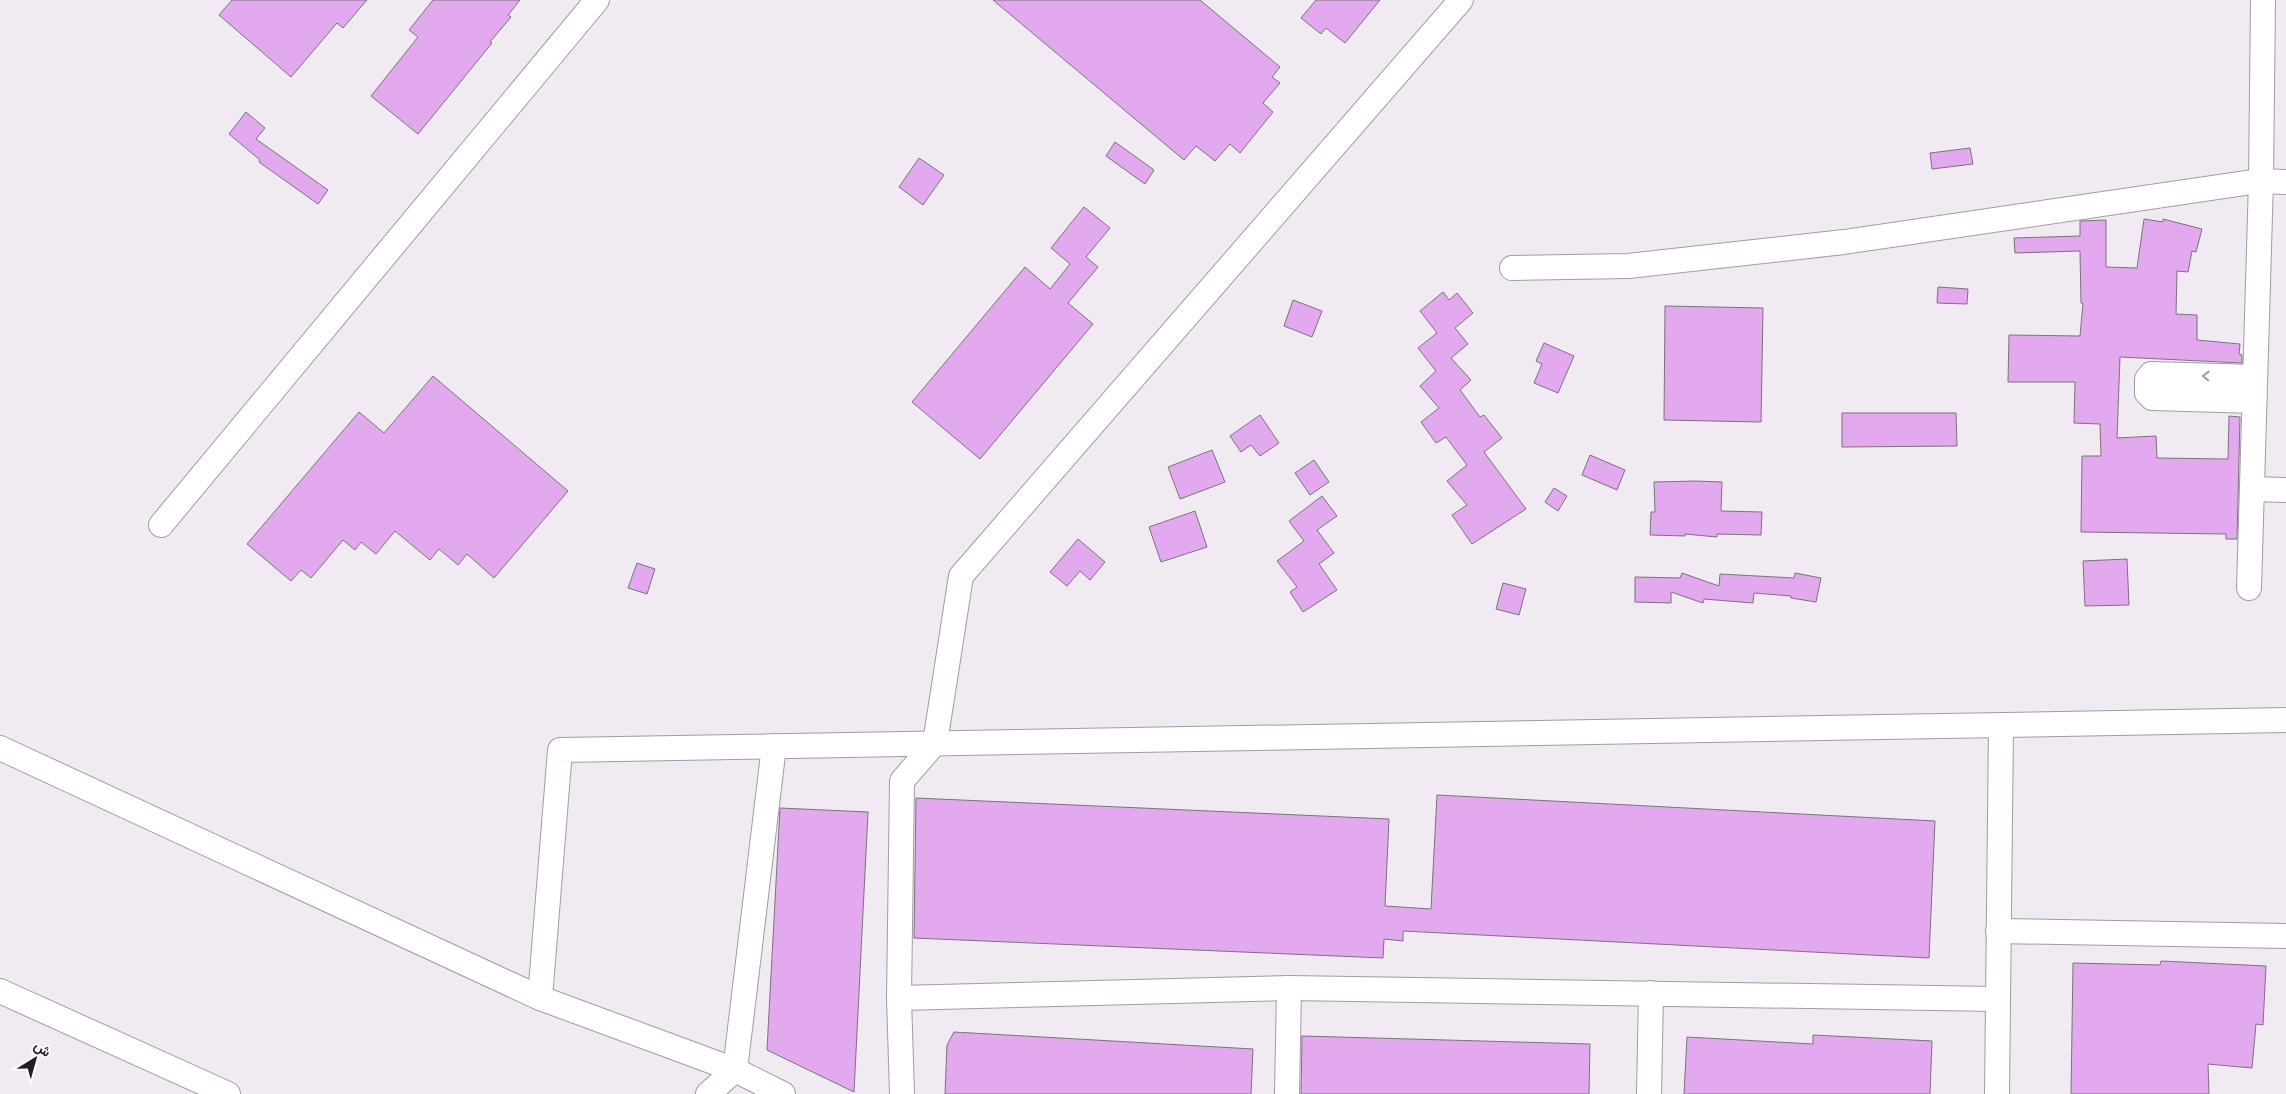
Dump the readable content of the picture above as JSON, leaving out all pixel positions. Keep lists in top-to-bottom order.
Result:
{
  "north": "top right"
}
